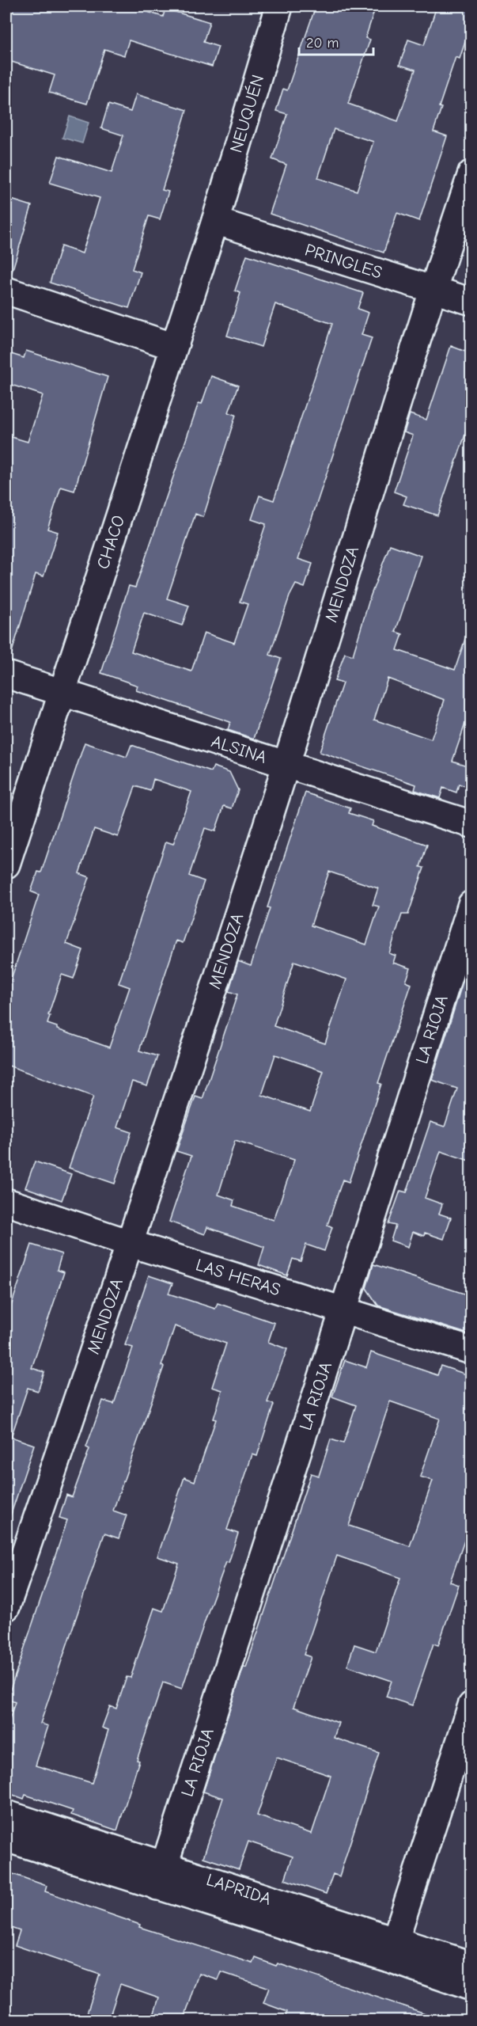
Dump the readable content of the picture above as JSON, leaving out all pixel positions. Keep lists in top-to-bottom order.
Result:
{
  "streets": {
    "street": [
      "NEUQUÉN",
      "PRINGLES",
      "CHACO",
      "MENDOZA",
      "ALSINA",
      "LA RIOJA",
      "LAS HERAS",
      "LAPRIDA"
    ]
  },
  "crossings": [
    ["NEUQUÉN", "PRINGLES"],
    ["NEUQUÉN", "CHACO"],
    ["PRINGLES", "CHACO"],
    ["PRINGLES", "MENDOZA"],
    ["CHACO", "ALSINA"],
    ["MENDOZA", "ALSINA"],
    ["MENDOZA", "LAS HERAS"],
    ["LA RIOJA", "LAS HERAS"],
    ["LA RIOJA", "LAPRIDA"]
  ],
  "scale_bar": "20 m"
}
